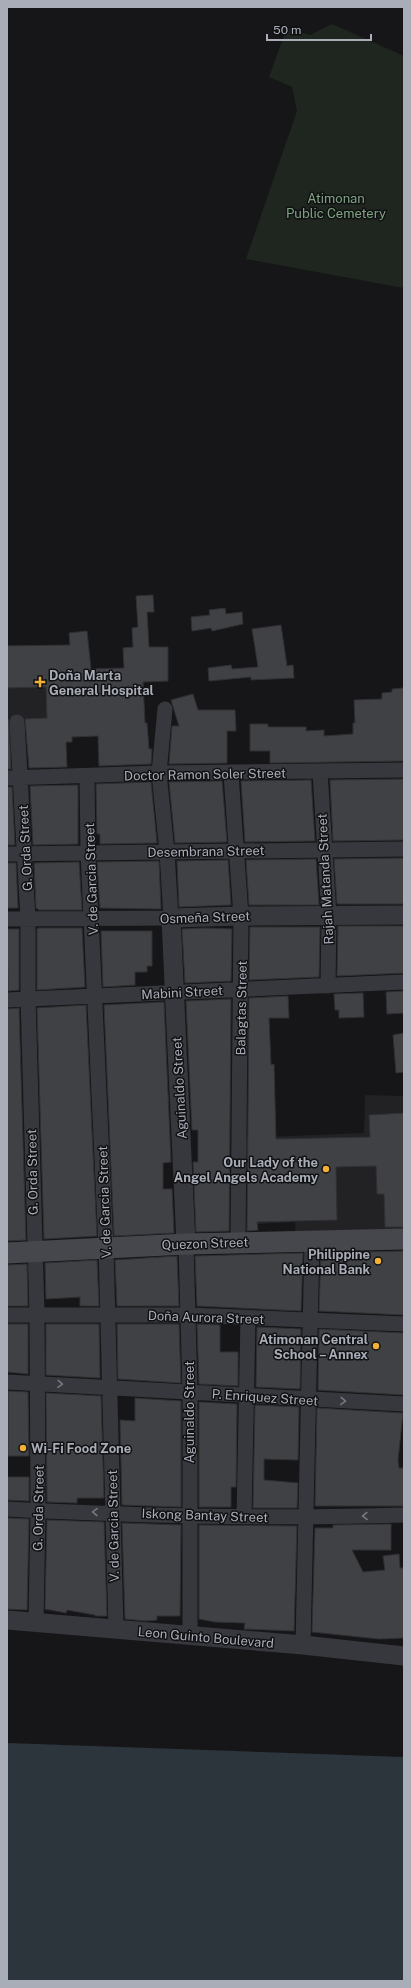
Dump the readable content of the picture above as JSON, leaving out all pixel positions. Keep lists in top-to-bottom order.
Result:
{
  "streets": {
    "main road": ["Quezon Street"],
    "street": [
      "Doctor Ramon Soler Street",
      "G. Orda Street",
      "Desembrana Street",
      "V. de Garcia Street",
      "Rajah Matanda Street",
      "Osmeña Street",
      "Mabini Street",
      "Balagtas Street",
      "Aguinaldo Street",
      "Doña Aurora Street",
      "P. Enriquez Street",
      "Iskong Bantay Street",
      "Leon Guinto Boulevard"
    ]
  },
  "crossings": [
    ["Doctor Ramon Soler Street", "G. Orda Street"],
    ["Doctor Ramon Soler Street", "V. de Garcia Street"],
    ["Doctor Ramon Soler Street", "Rajah Matanda Street"],
    ["Doctor Ramon Soler Street", "Balagtas Street"],
    ["Doctor Ramon Soler Street", "Aguinaldo Street"],
    ["G. Orda Street", "Desembrana Street"],
    ["G. Orda Street", "Osmeña Street"],
    ["G. Orda Street", "Mabini Street"],
    ["G. Orda Street", "Quezon Street"],
    ["G. Orda Street", "Doña Aurora Street"],
    ["G. Orda Street", "P. Enriquez Street"],
    ["G. Orda Street", "Iskong Bantay Street"],
    ["G. Orda Street", "Leon Guinto Boulevard"],
    ["Desembrana Street", "V. de Garcia Street"],
    ["Desembrana Street", "Rajah Matanda Street"],
    ["Desembrana Street", "Balagtas Street"],
    ["Desembrana Street", "Aguinaldo Street"],
    ["V. de Garcia Street", "Osmeña Street"],
    ["V. de Garcia Street", "Mabini Street"],
    ["V. de Garcia Street", "Quezon Street"],
    ["V. de Garcia Street", "Doña Aurora Street"],
    ["V. de Garcia Street", "P. Enriquez Street"],
    ["V. de Garcia Street", "Iskong Bantay Street"],
    ["V. de Garcia Street", "Leon Guinto Boulevard"],
    ["Rajah Matanda Street", "Osmeña Street"],
    ["Rajah Matanda Street", "Mabini Street"],
    ["Osmeña Street", "Balagtas Street"],
    ["Osmeña Street", "Aguinaldo Street"],
    ["Mabini Street", "Balagtas Street"],
    ["Mabini Street", "Aguinaldo Street"],
    ["Balagtas Street", "Quezon Street"],
    ["Aguinaldo Street", "Quezon Street"],
    ["Aguinaldo Street", "Doña Aurora Street"],
    ["Aguinaldo Street", "P. Enriquez Street"],
    ["Aguinaldo Street", "Iskong Bantay Street"],
    ["Aguinaldo Street", "Leon Guinto Boulevard"]
  ],
  "one_way": ["P. Enriquez Street", "Iskong Bantay Street"],
  "parks": ["Atimonan Public Cemetery"],
  "places": {
    "health": ["Doña Marta General Hospital"],
    "other": [
      "Our Lady of the Angel Angels Academy",
      "Philippine National Bank",
      "Atimonan Central School – Annex",
      "Wi-Fi Food Zone"
    ]
  },
  "scale_bar": "50 m"
}
